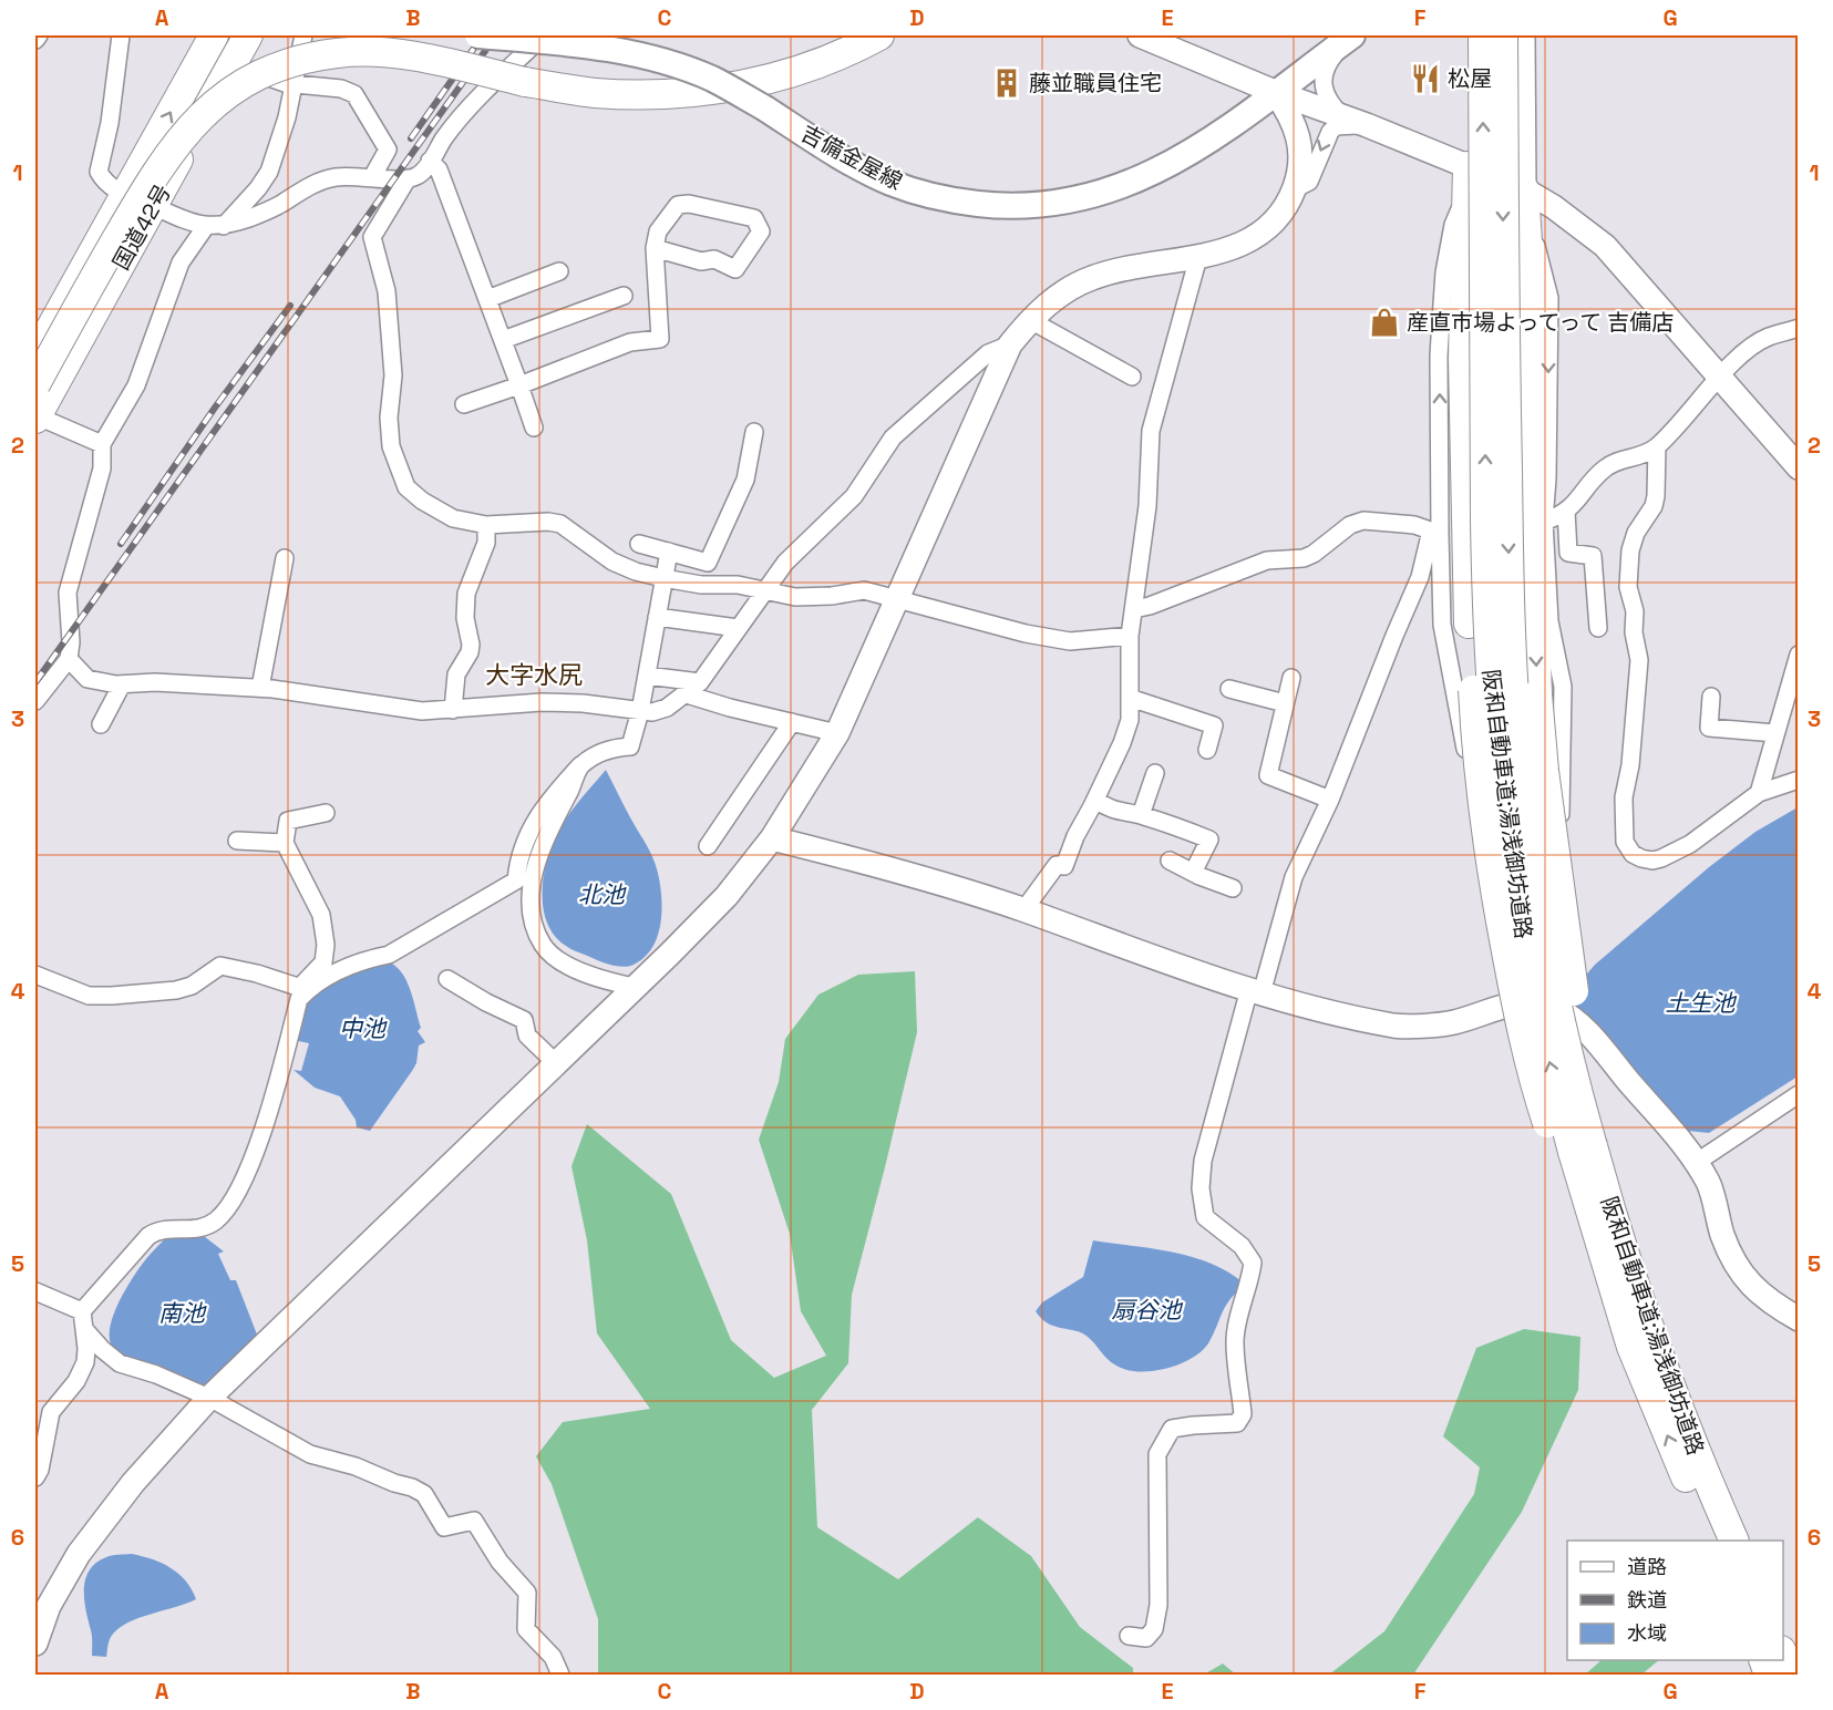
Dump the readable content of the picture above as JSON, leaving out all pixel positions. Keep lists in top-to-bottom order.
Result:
{
  "streets": {
    "highway": ["国道42号", "阪和自動車道;湯浅御坊道路"],
    "main road": ["吉備金屋線"]
  },
  "districts": ["大字水尻"],
  "water": [
    "北池",
    "土生池",
    "中池",
    "扇谷池",
    "南池"
  ],
  "places": {
    "restaurant": ["松屋"],
    "building": ["藤並職員住宅"],
    "shop": ["産直市場よってって 吉備店"]
  },
  "legend": ["道路", "鉄道", "水域"],
  "grid": {
    "columns": [
      "A",
      "B",
      "C",
      "D",
      "E",
      "F",
      "G"
    ],
    "rows": [
      "1",
      "2",
      "3",
      "4",
      "5",
      "6"
    ]
  }
}
